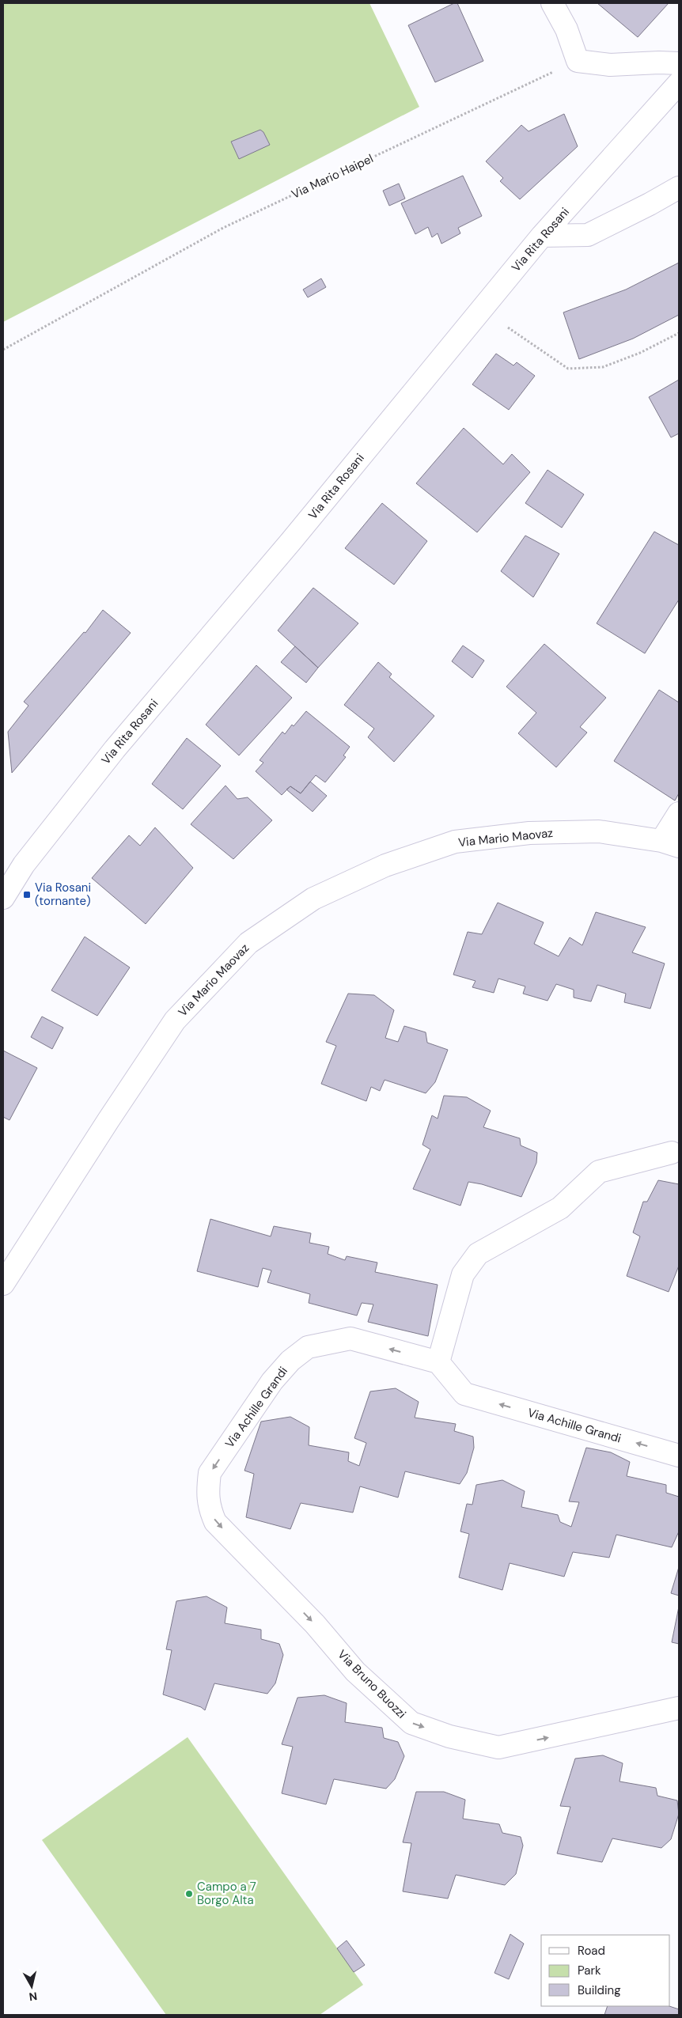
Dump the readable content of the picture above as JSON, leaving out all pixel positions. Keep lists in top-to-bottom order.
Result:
{
  "streets": {
    "street": [
      "Via Rita Rosani",
      "Via Mario Maovaz",
      "Via Achille Grandi",
      "Via Bruno Buozzi"
    ],
    "path": ["Via Mario Haipel"]
  },
  "crossings": [
    ["Via Achille Grandi", "Via Bruno Buozzi"]
  ],
  "one_way": ["Via Achille Grandi", "Via Bruno Buozzi"],
  "places": {
    "transit": ["Via Rosani (tornante)"],
    "other": ["Campo a 7 Borgo Alta"]
  },
  "legend": ["Road", "Park", "Building"],
  "north": "bottom"
}
